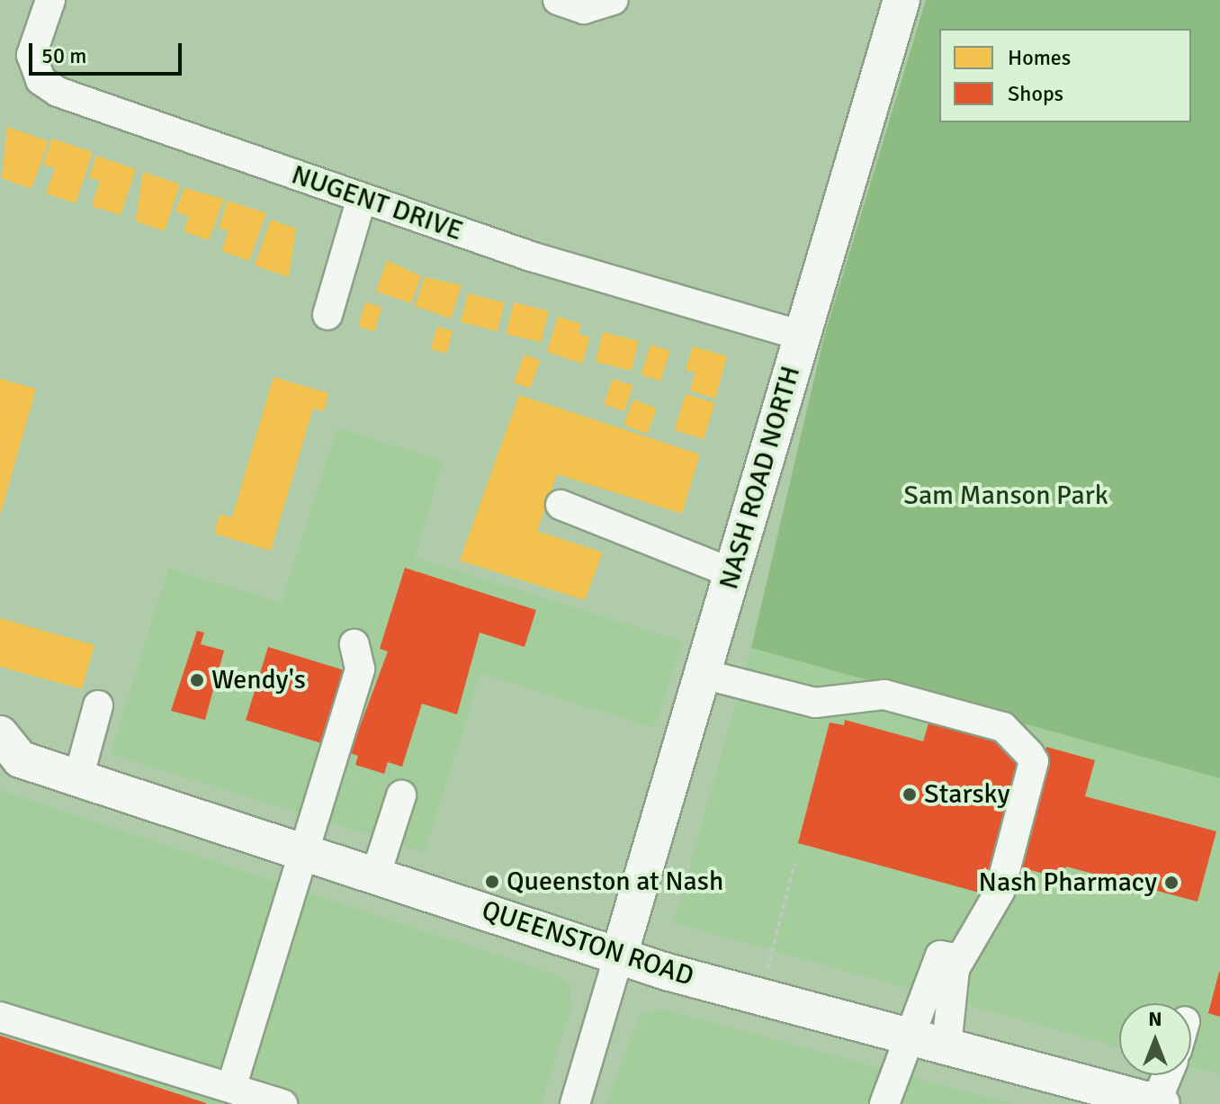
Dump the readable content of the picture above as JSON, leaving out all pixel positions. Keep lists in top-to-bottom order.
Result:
{
  "streets": {
    "main road": ["NASH ROAD NORTH", "QUEENSTON ROAD"],
    "street": ["NUGENT DRIVE"]
  },
  "crossings": [
    ["NUGENT DRIVE", "NASH ROAD NORTH"],
    ["NASH ROAD NORTH", "QUEENSTON ROAD"]
  ],
  "parks": ["Sam Manson Park"],
  "places": [
    "Wendy's",
    "Starsky",
    "Queenston at Nash",
    "Nash Pharmacy"
  ],
  "legend": ["Homes", "Shops"],
  "scale_bar": "50 m",
  "north": "top"
}
